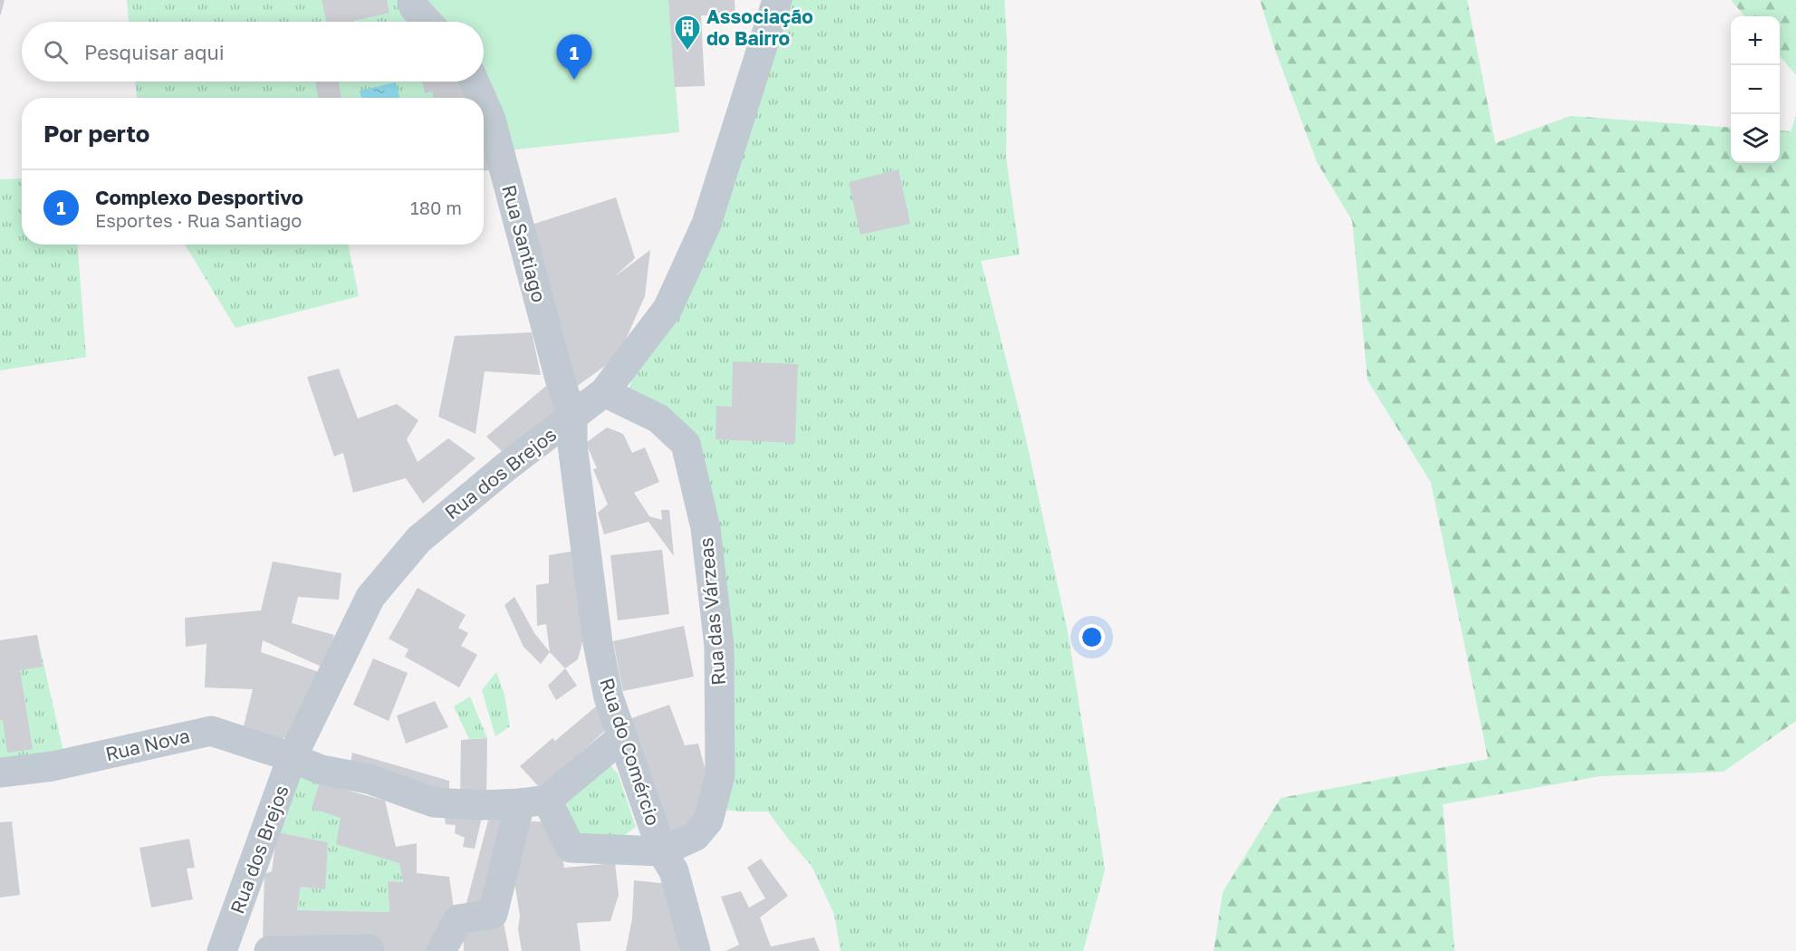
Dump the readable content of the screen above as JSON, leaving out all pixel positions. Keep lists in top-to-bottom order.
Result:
{
  "streets": {
    "street": [
      "Rua Santiago",
      "Rua dos Brejos",
      "Rua das Várzeas",
      "Rua Nova",
      "Rua do Comércio"
    ]
  },
  "crossings": [
    ["Rua Santiago", "Rua dos Brejos"],
    ["Rua Santiago", "Rua do Comércio"],
    ["Rua dos Brejos", "Rua das Várzeas"],
    ["Rua dos Brejos", "Rua Nova"],
    ["Rua dos Brejos", "Rua do Comércio"],
    ["Rua das Várzeas", "Rua do Comércio"]
  ],
  "places": {
    "building": ["Associação do Bairro"]
  },
  "page": {
    "map_buttons": ["+", "−"],
    "search": "Pesquisar aqui",
    "pins": "1",
    "heading": "Por perto",
    "list": [
      {
        "mark": "1",
        "name": "Complexo Desportivo",
        "note": "Esportes · Rua Santiago",
        "value": "180 m"
      }
    ]
  }
}
